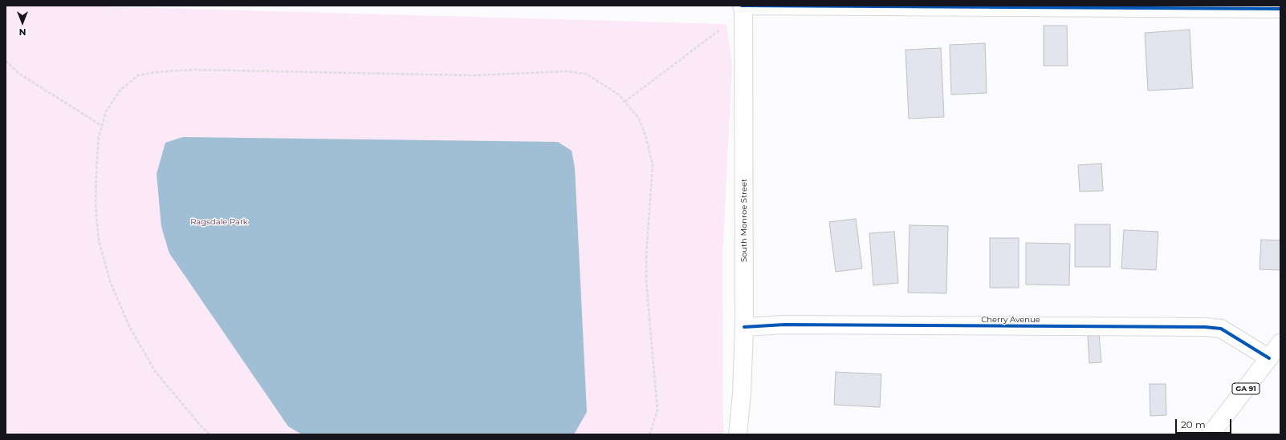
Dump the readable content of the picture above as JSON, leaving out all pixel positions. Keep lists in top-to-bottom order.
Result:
{
  "streets": {
    "street": ["South Monroe Street", "Cherry Avenue", "GA 91"]
  },
  "crossings": [
    ["South Monroe Street", "Cherry Avenue"],
    ["Cherry Avenue", "GA 91"]
  ],
  "parks": ["Ragsdale Park"],
  "scale_bar": "20 m",
  "north": "bottom"
}
